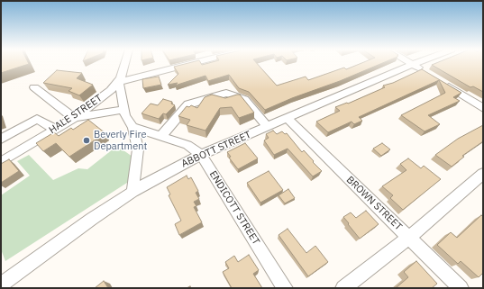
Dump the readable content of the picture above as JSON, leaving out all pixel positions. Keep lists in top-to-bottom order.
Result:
{
  "streets": {
    "street": [
      "HALE STREET",
      "ABBOTT STREET",
      "BROWN STREET",
      "ENDICOTT STREET"
    ]
  },
  "crossings": [
    ["ABBOTT STREET", "BROWN STREET"],
    ["ABBOTT STREET", "ENDICOTT STREET"]
  ],
  "places": ["Beverly Fire Department"]
}
